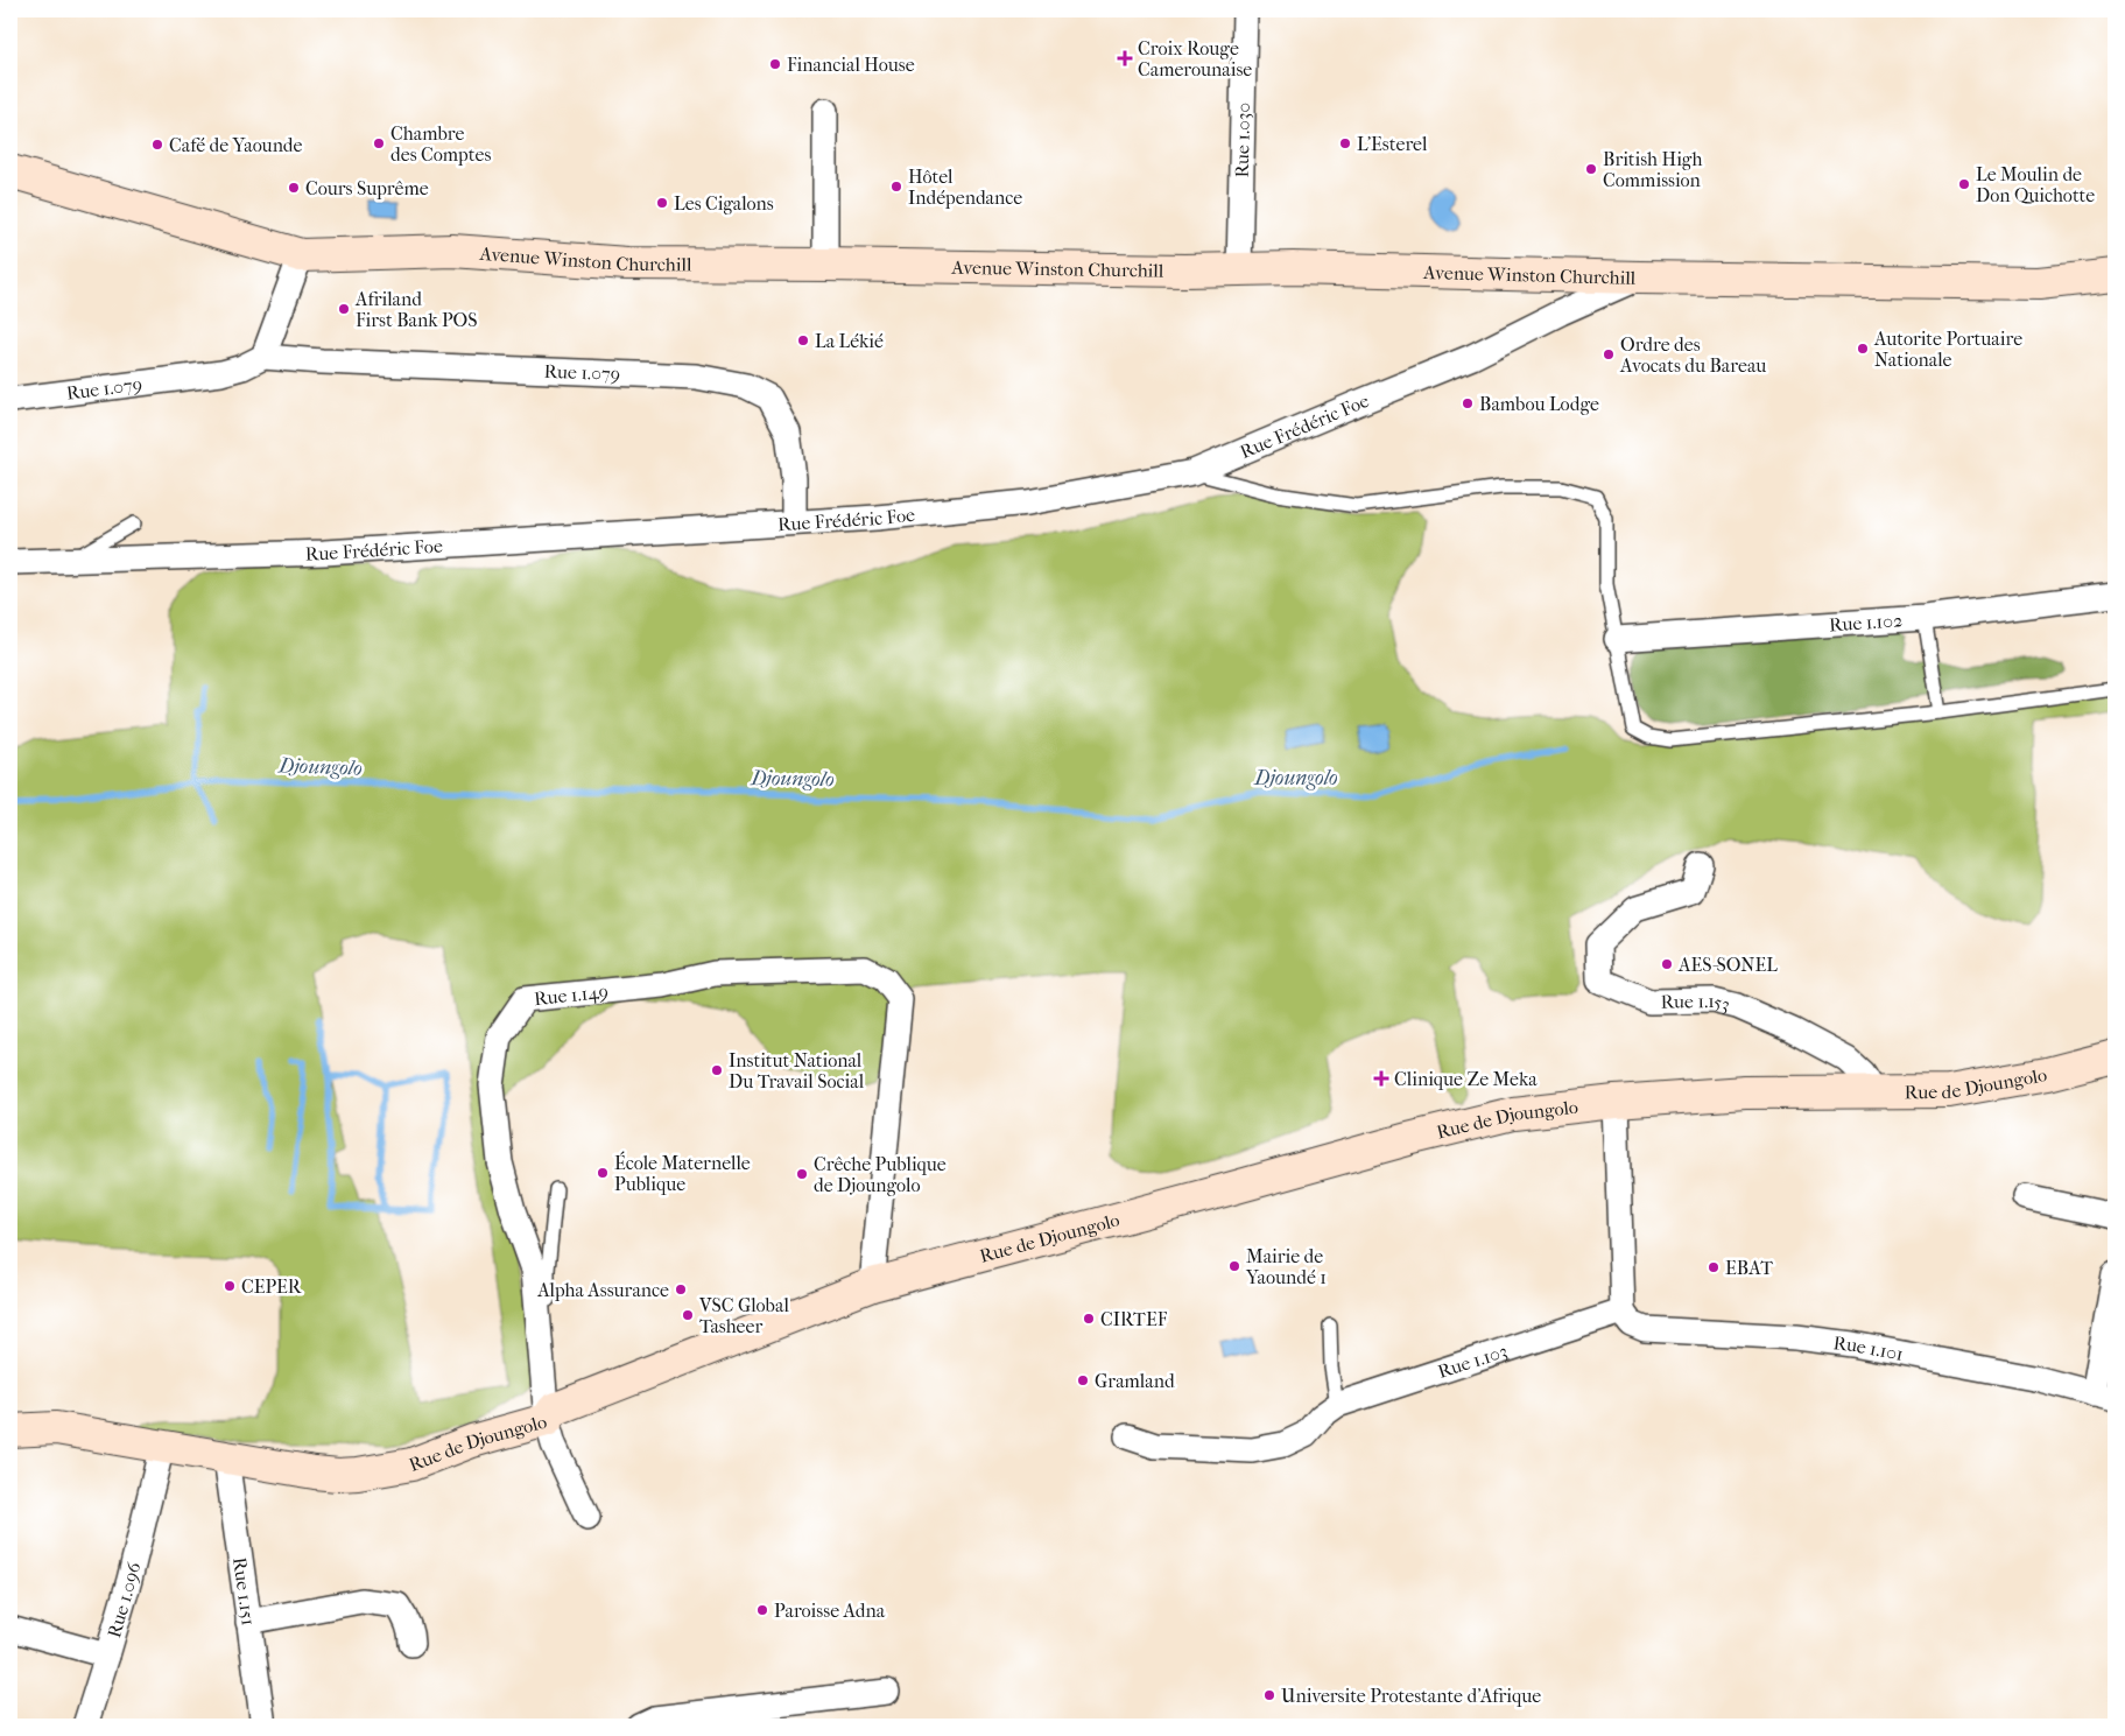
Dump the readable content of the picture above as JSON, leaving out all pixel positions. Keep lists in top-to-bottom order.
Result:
{
  "streets": {
    "street": [
      "Rue 1.030",
      "Avenue Winston Churchill",
      "Rue 1.079",
      "Rue Frédéric Foe",
      "Rue 1.102",
      "Rue 1.149",
      "Rue 1.153",
      "Rue de Djoungolo",
      "Rue 1.101",
      "Rue 1.103",
      "Rue 1.151",
      "Rue 1.096"
    ]
  },
  "crossings": [
    ["Rue 1.030", "Avenue Winston Churchill"],
    ["Avenue Winston Churchill", "Rue Frédéric Foe"],
    ["Rue 1.079", "Rue Frédéric Foe"],
    ["Rue 1.149", "Rue de Djoungolo"],
    ["Rue 1.153", "Rue de Djoungolo"],
    ["Rue de Djoungolo", "Rue 1.151"],
    ["Rue de Djoungolo", "Rue 1.096"],
    ["Rue 1.101", "Rue 1.103"]
  ],
  "water": ["Djoungolo"],
  "places": {
    "health": ["Croix Rouge Camerounaise", "Clinique Ze Meka"],
    "other": [
      "Financial House",
      "Chambre des Comptes",
      "L'Esterel",
      "Café de Yaounde",
      "British High Commission",
      "Le Moulin de Don Quichotte",
      "Hôtel Indépendance",
      "Cours Suprême",
      "Les Cigalons",
      "Afriland First Bank POS",
      "La Lékié",
      "Autorite Portuaire Nationale",
      "Ordre des Avocats du Bareau",
      "Bambou Lodge",
      "AES-SONEL",
      "Institut National Du Travail Social",
      "École Maternelle Publique",
      "Crêche Publique de Djoungolo",
      "Mairie de Yaoundé 1",
      "EBAT",
      "CEPER",
      "Alpha Assurance",
      "VSC Global Tasheer",
      "CIRTEF",
      "Gramland",
      "Paroisse Adna",
      "Universite Protestante d'Afrique"
    ]
  }
}
